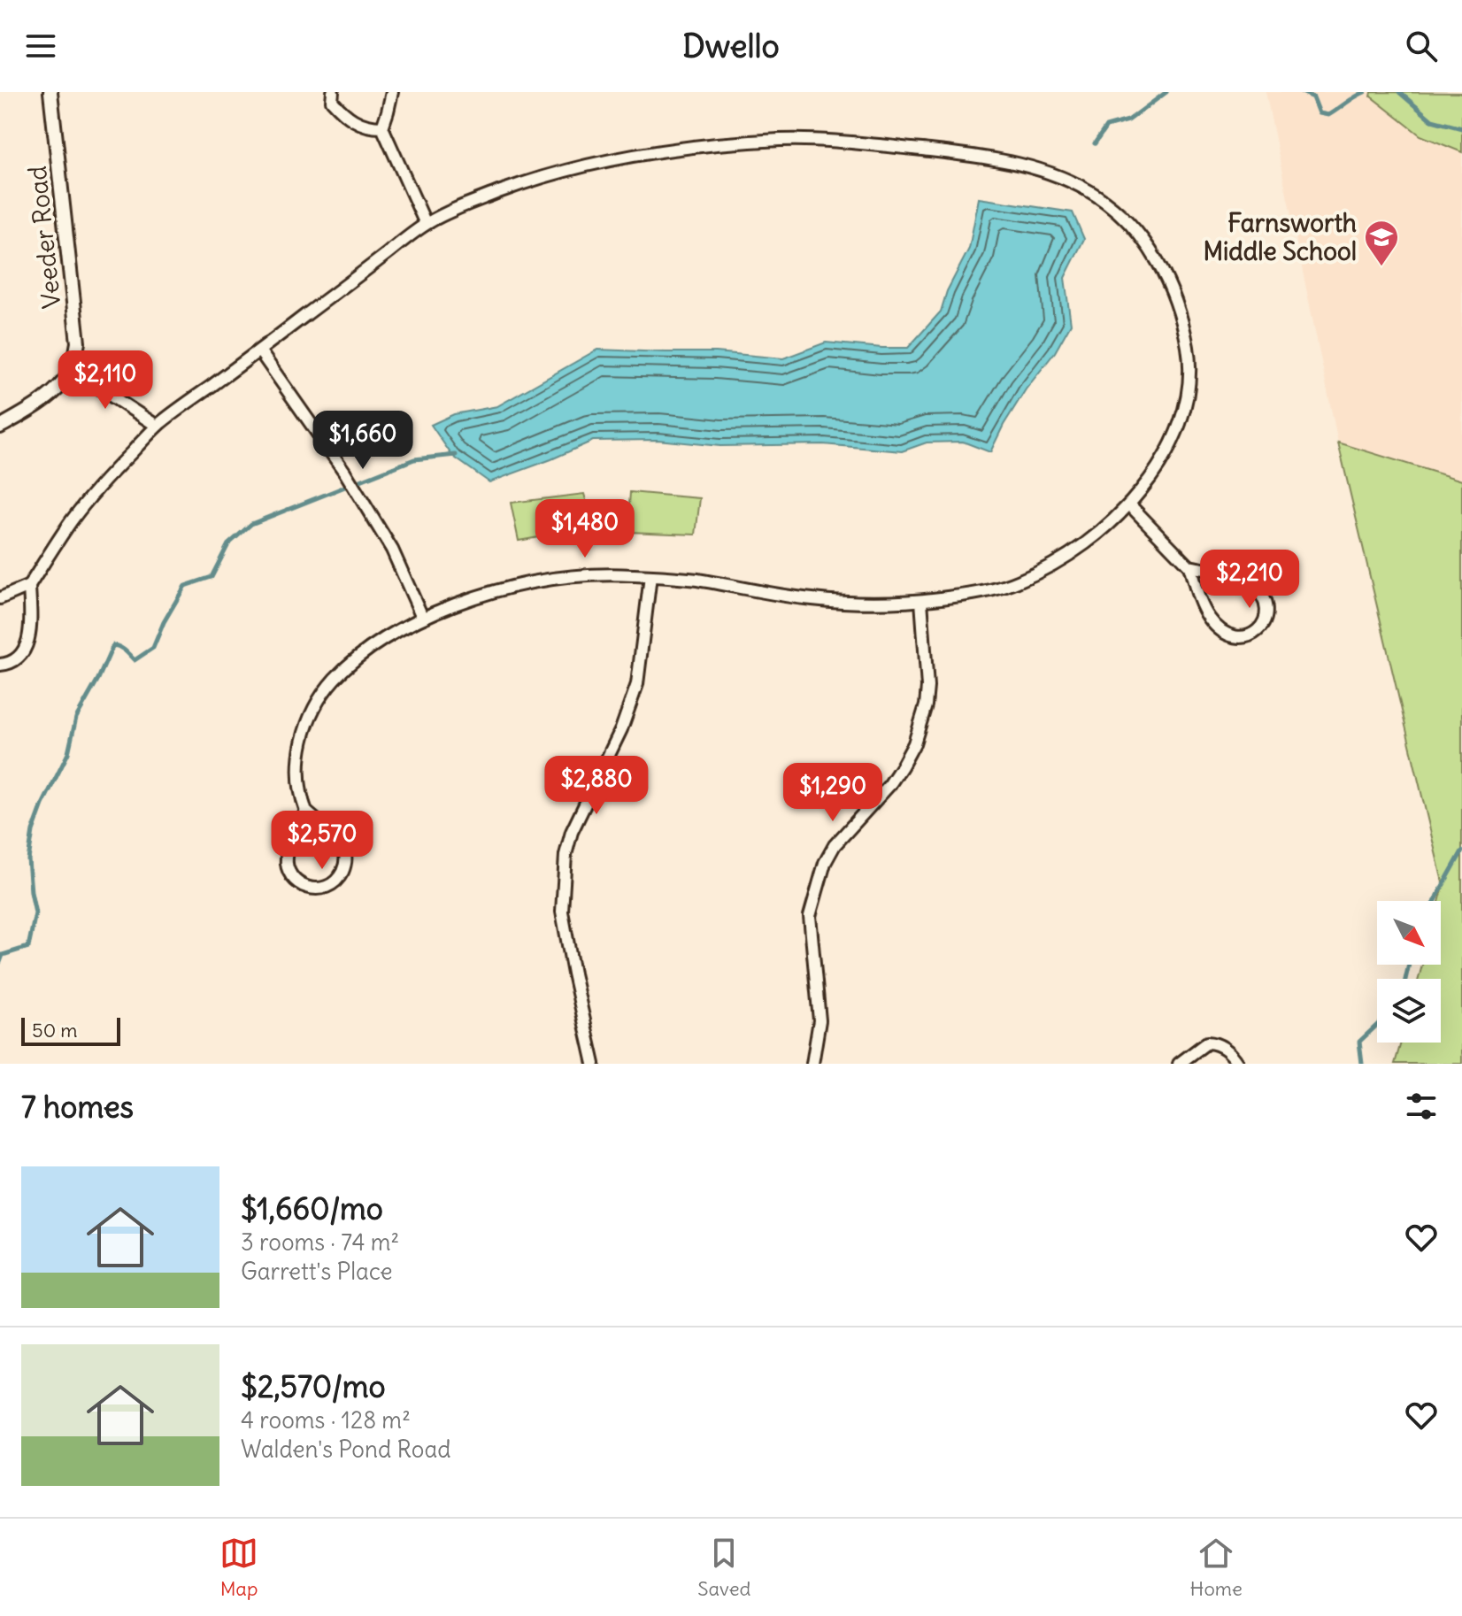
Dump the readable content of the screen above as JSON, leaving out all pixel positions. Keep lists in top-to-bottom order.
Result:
{
  "streets": {
    "street": ["Veeder Road"]
  },
  "places": {
    "school or university": ["Farnsworth Middle School"]
  },
  "scale_bar": "50 m",
  "north": "bottom right",
  "page": {
    "header": "Dwello",
    "price": [
      "$2,110",
      "$1,660",
      "$1,480",
      "$2,210",
      "$2,880",
      "$1,290",
      "$2,570"
    ],
    "scale": "50 m",
    "heading": "7 homes",
    "list": [
      {
        "name": "$1,660/mo",
        "note": "3 rooms · 74 m² · Garrett's Place"
      },
      {
        "name": "$2,570/mo",
        "note": "4 rooms · 128 m² · Walden's Pond Road"
      }
    ],
    "tabs": ["Map", "Saved", "Home"]
  }
}
